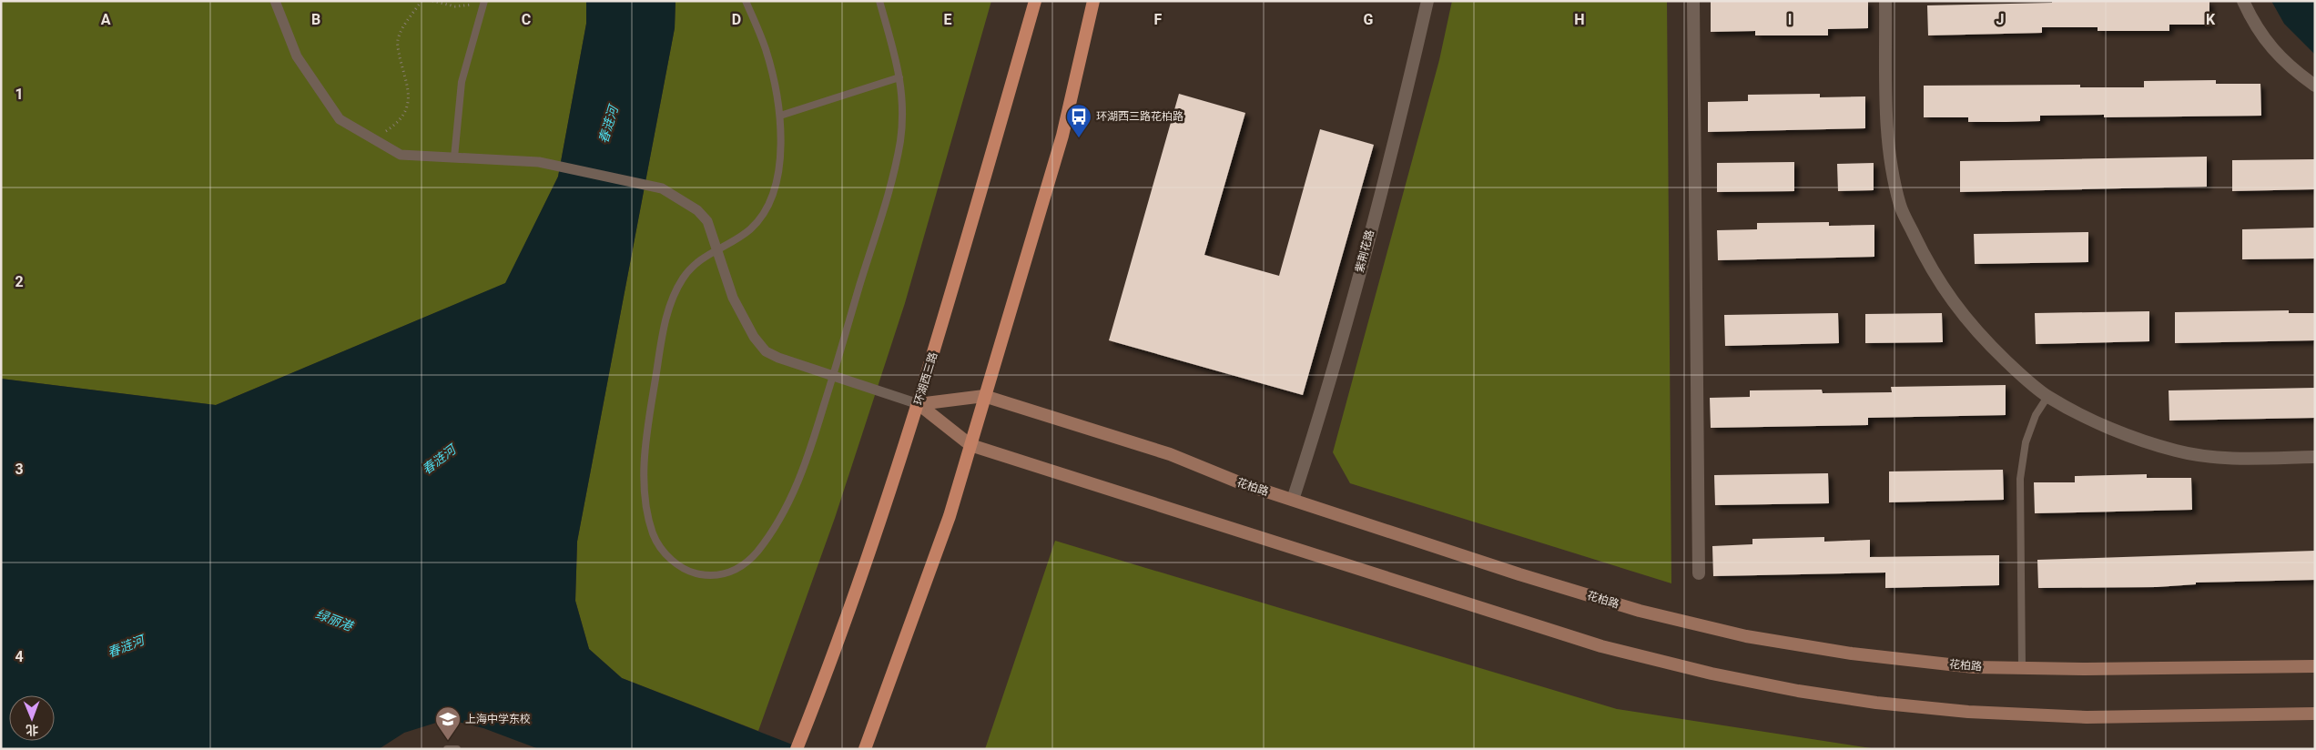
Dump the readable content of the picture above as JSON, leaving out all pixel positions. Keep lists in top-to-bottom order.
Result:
{
  "streets": {
    "main road": ["环湖西三路", "花柏路"],
    "street": ["紫荆花路"]
  },
  "crossings": [
    ["紫荆花路", "花柏路"],
    ["环湖西三路", "花柏路"]
  ],
  "water": ["春涟河", "绿丽港"],
  "places": {
    "bus stop": ["环湖西三路花柏路"],
    "school or university": ["上海中学东校"]
  },
  "north": "bottom",
  "grid": {
    "columns": [
      "A",
      "B",
      "C",
      "D",
      "E",
      "F",
      "G",
      "H",
      "I",
      "J",
      "K"
    ],
    "rows": [
      "1",
      "2",
      "3",
      "4"
    ]
  }
}
